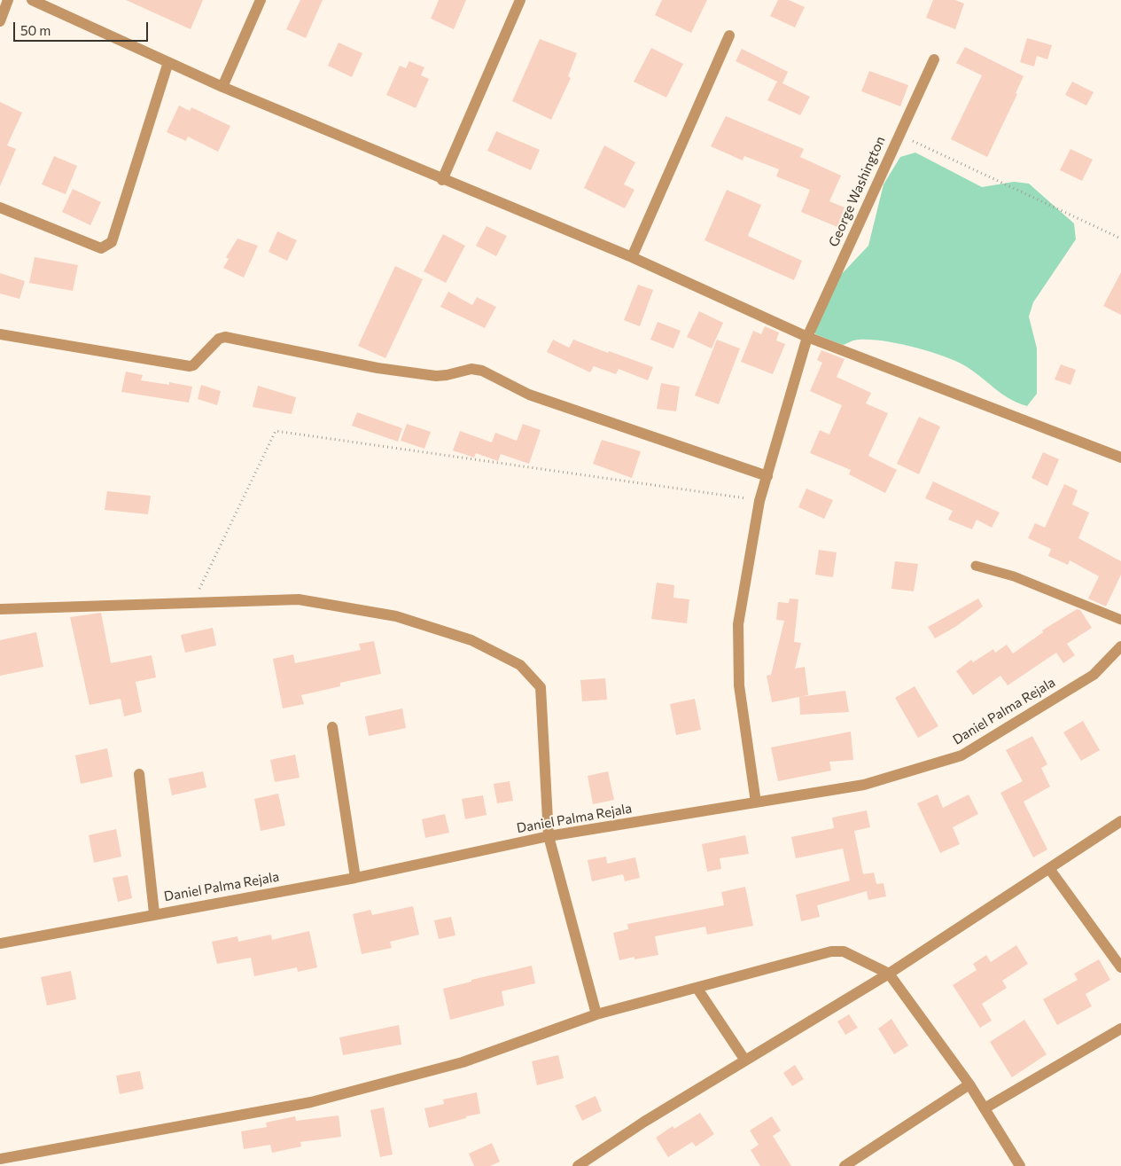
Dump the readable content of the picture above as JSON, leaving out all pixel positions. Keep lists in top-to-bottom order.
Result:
{
  "streets": {
    "street": ["George Washington", "Daniel Palma Rejala"]
  },
  "crossings": [
    ["George Washington", "Daniel Palma Rejala"]
  ],
  "scale_bar": "50 m"
}
